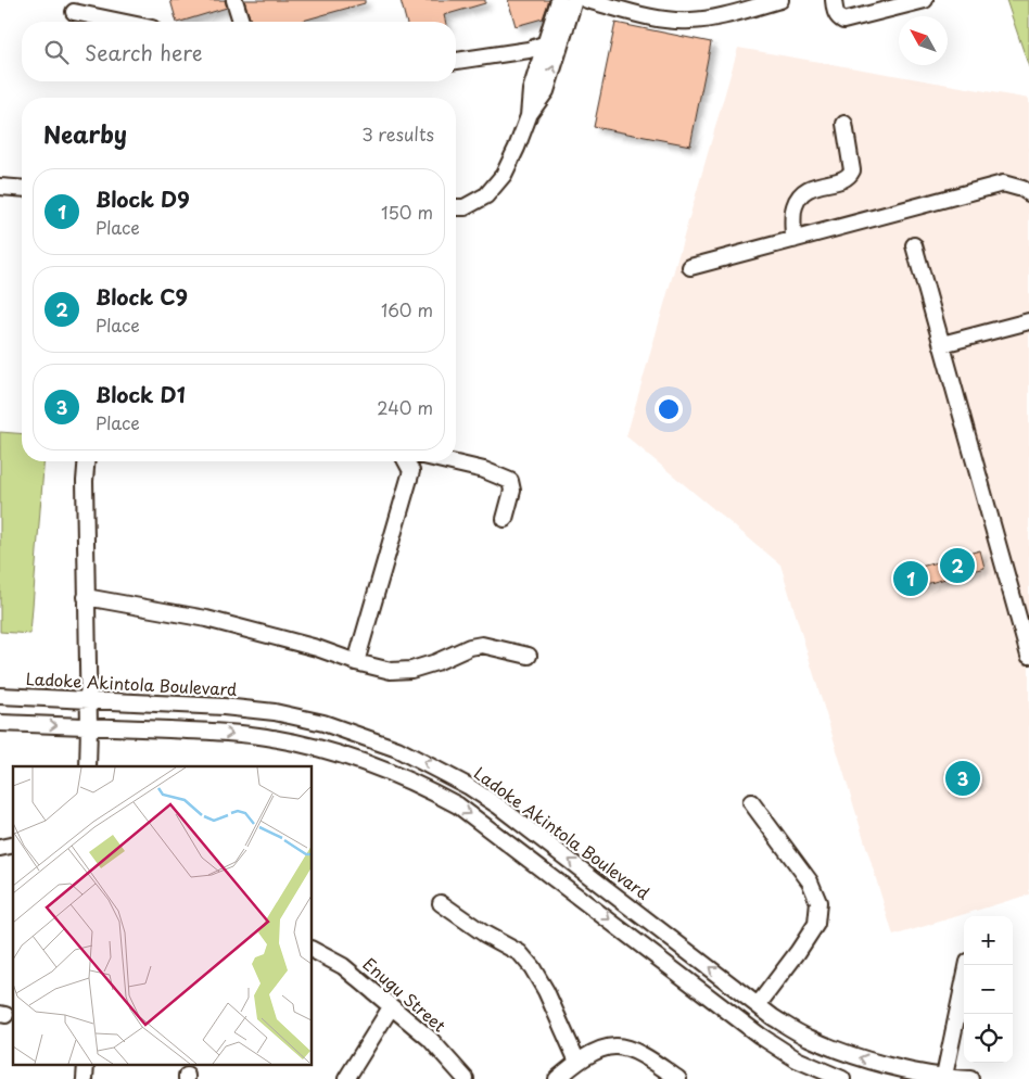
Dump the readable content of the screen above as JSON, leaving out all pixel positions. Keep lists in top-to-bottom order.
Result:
{
  "streets": {
    "street": ["Ladoke Akintola Boulevard", "Enugu Street"]
  },
  "north": "top left",
  "page": {
    "search": "Search here",
    "heading": ["Nearby", "3 results"],
    "list": [
      {
        "mark": "1",
        "name": "Block D9",
        "note": "Place",
        "value": "150 m"
      },
      {
        "mark": "2",
        "name": "Block C9",
        "note": "Place",
        "value": "160 m"
      },
      {
        "mark": "3",
        "name": "Block D1",
        "note": "Place",
        "value": "240 m"
      }
    ],
    "pins": ["2", "1", "3"],
    "map_buttons": ["+", "−"]
  }
}
